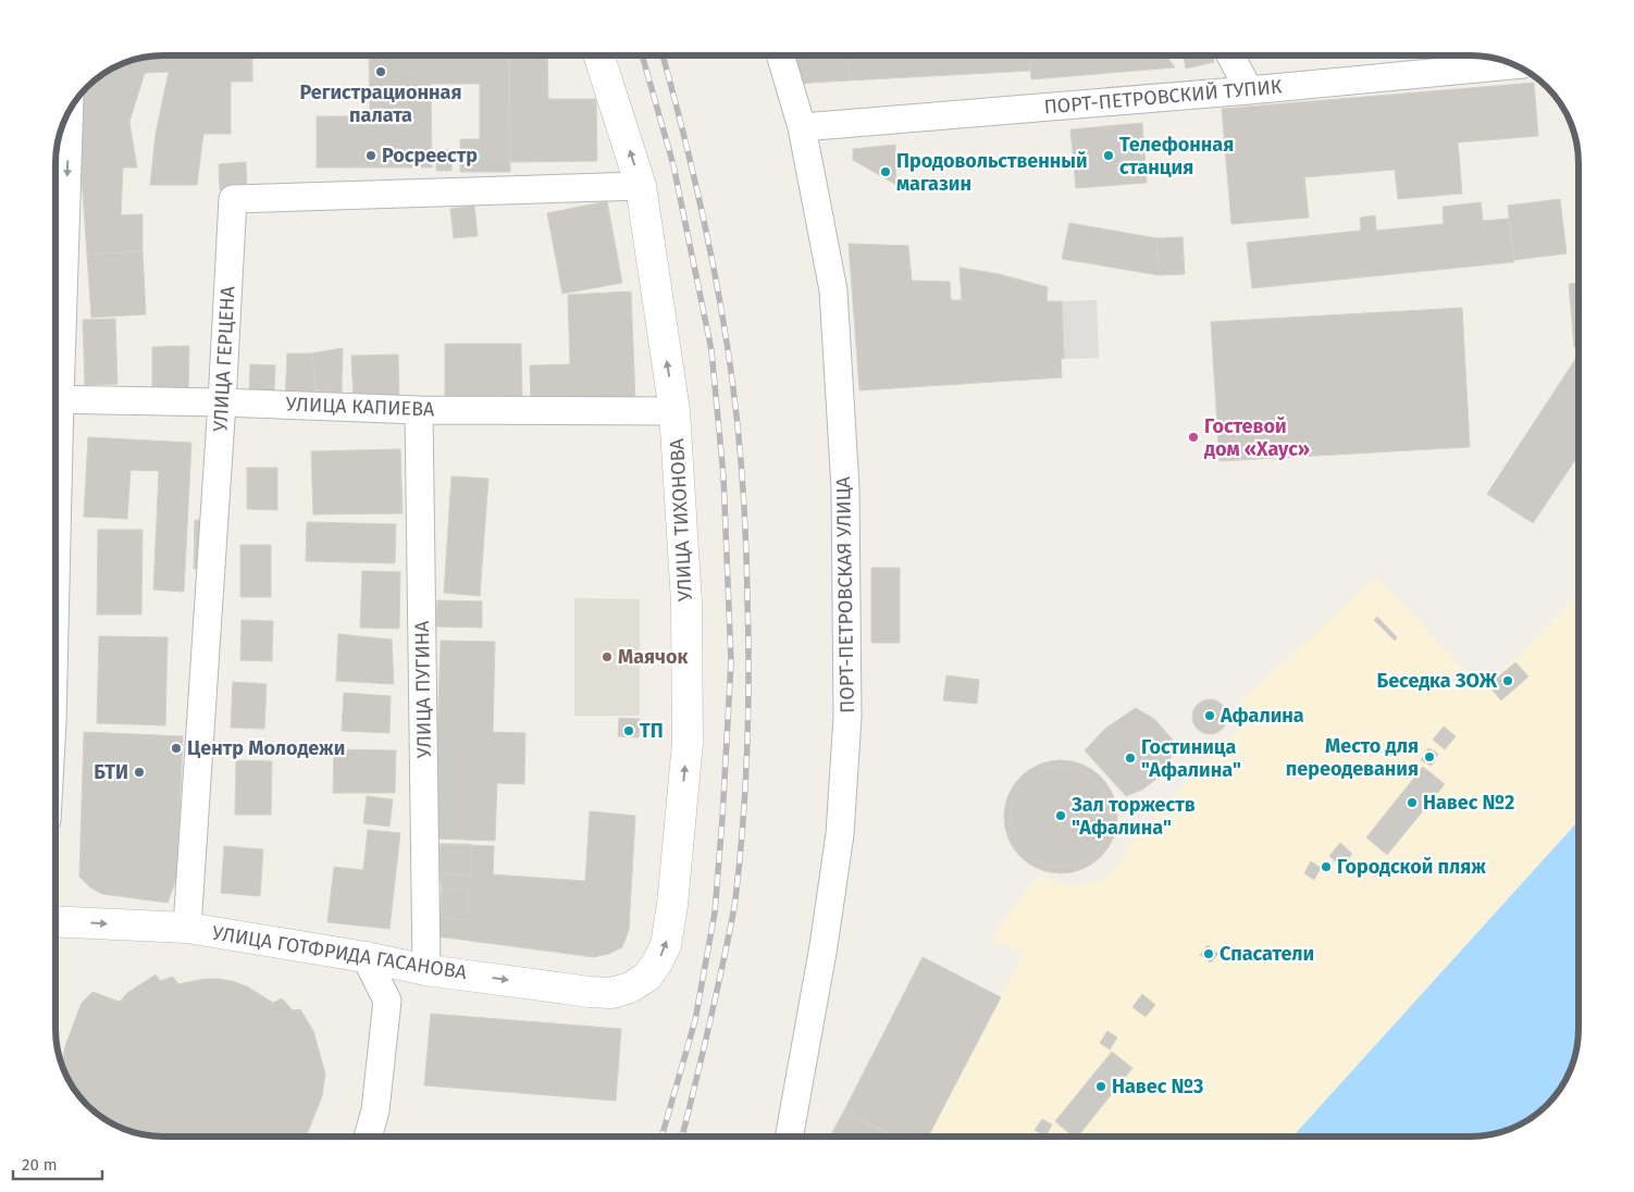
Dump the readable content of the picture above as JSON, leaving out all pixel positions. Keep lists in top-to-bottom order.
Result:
{
  "streets": {
    "street": [
      "ПОРТ-ПЕТРОВСКИЙ ТУПИК",
      "УЛИЦА ГЕРЦЕНА",
      "УЛИЦА КАПИЕВА",
      "УЛИЦА ТИХОНОВА",
      "ПОРТ-ПЕТРОВСКАЯ УЛИЦА",
      "УЛИЦА ПУГИНА",
      "УЛИЦА ГОТФРИДА ГАСАНОВА"
    ]
  },
  "crossings": [
    ["ПОРТ-ПЕТРОВСКИЙ ТУПИК", "ПОРТ-ПЕТРОВСКАЯ УЛИЦА"],
    ["УЛИЦА ГЕРЦЕНА", "УЛИЦА КАПИЕВА"],
    ["УЛИЦА ГЕРЦЕНА", "УЛИЦА ТИХОНОВА"],
    ["УЛИЦА ГЕРЦЕНА", "УЛИЦА ГОТФРИДА ГАСАНОВА"],
    ["УЛИЦА КАПИЕВА", "УЛИЦА ТИХОНОВА"],
    ["УЛИЦА КАПИЕВА", "УЛИЦА ПУГИНА"],
    ["УЛИЦА ТИХОНОВА", "УЛИЦА ГОТФРИДА ГАСАНОВА"],
    ["УЛИЦА ПУГИНА", "УЛИЦА ГОТФРИДА ГАСАНОВА"]
  ],
  "one_way": ["УЛИЦА ТИХОНОВА", "УЛИЦА ГОТФРИДА ГАСАНОВА"],
  "places": [
    "Регистрационная палата",
    "Росреестр",
    "Телефонная станция",
    "Продовольственный магазин",
    "Гостевой дом «Хаус»",
    "Маячок",
    "Беседка ЗОЖ",
    "Афалина",
    "ТП",
    "Центр Молодежи",
    "Место для переодевания",
    "Гостиница \"Афалина\"",
    "БТИ",
    "Навес №2",
    "Зал торжеств \"Афалина\"",
    "Городской пляж",
    "Спасатели",
    "Навес №3"
  ],
  "scale_bar": "20 m"
}
